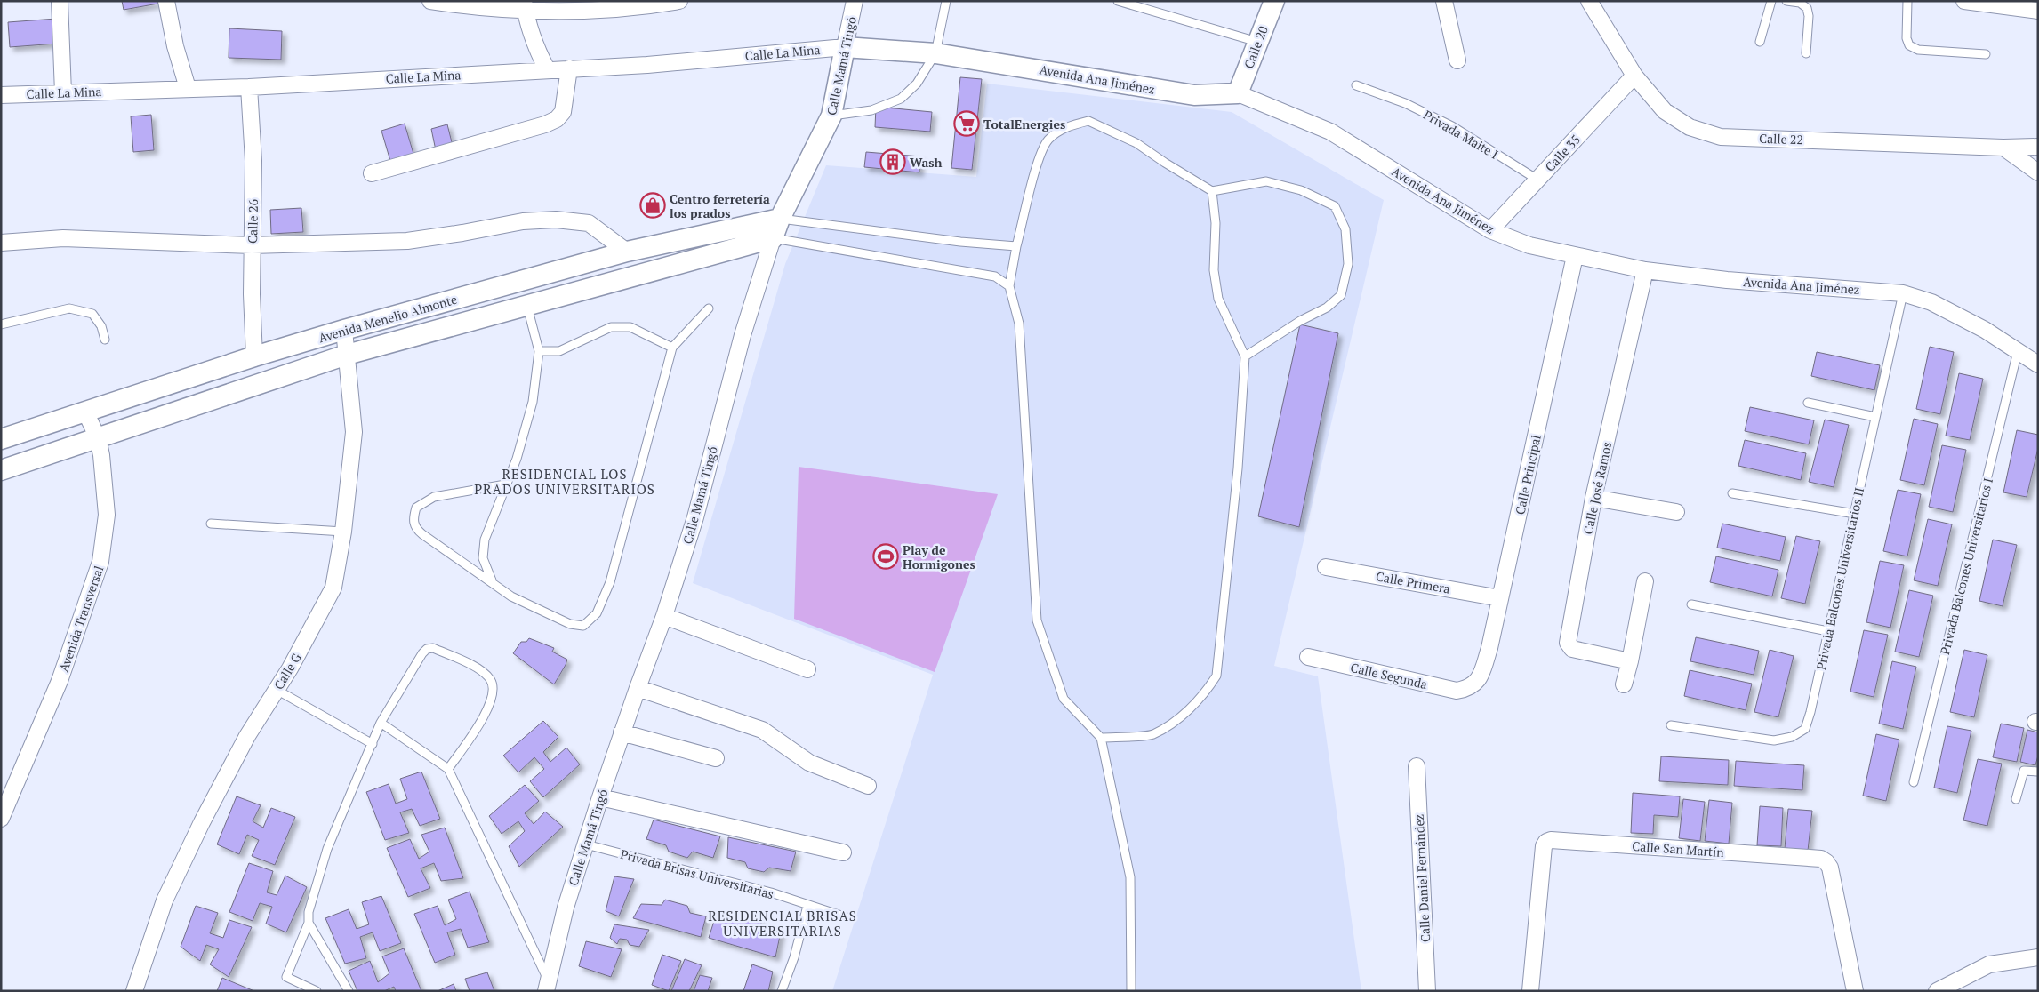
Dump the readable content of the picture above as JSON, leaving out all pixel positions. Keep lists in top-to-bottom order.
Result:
{
  "streets": {
    "street": [
      "Calle 20",
      "Calle La Mina",
      "Calle Mamá Tingó",
      "Avenida Ana Jiménez",
      "Calle 22",
      "Calle 35",
      "Calle 26",
      "Avenida Menelio Almonte",
      "Calle Principal",
      "Calle José Ramos",
      "Calle Primera",
      "Avenida Transversal",
      "Calle G",
      "Calle Segunda",
      "Calle San Martín",
      "Calle Daniel Fernández"
    ],
    "lane": [
      "Privada Maite I",
      "Privada Balcones Universitarios I",
      "Privada Balcones Universitarios II",
      "Privada Brisas Universitarias"
    ]
  },
  "crossings": [
    ["Calle 20", "Avenida Ana Jiménez"],
    ["Calle La Mina", "Calle Mamá Tingó"],
    ["Calle La Mina", "Avenida Ana Jiménez"],
    ["Calle La Mina", "Calle 26"],
    ["Calle Mamá Tingó", "Avenida Ana Jiménez"],
    ["Calle Mamá Tingó", "Avenida Menelio Almonte"],
    ["Calle Mamá Tingó", "Privada Brisas Universitarias"],
    ["Avenida Ana Jiménez", "Calle 35"],
    ["Avenida Ana Jiménez", "Calle Principal"],
    ["Avenida Ana Jiménez", "Calle José Ramos"],
    ["Avenida Ana Jiménez", "Privada Balcones Universitarios I"],
    ["Avenida Ana Jiménez", "Privada Balcones Universitarios II"],
    ["Privada Maite I", "Calle 35"],
    ["Calle 22", "Calle 35"],
    ["Calle 26", "Avenida Menelio Almonte"],
    ["Avenida Menelio Almonte", "Avenida Transversal"],
    ["Avenida Menelio Almonte", "Calle G"],
    ["Calle Principal", "Calle Primera"],
    ["Calle Principal", "Calle Segunda"]
  ],
  "districts": ["RESIDENCIAL LOS PRADOS UNIVERSITARIOS", "RESIDENCIAL BRISAS UNIVERSITARIAS"],
  "places": {
    "supermarket": ["TotalEnergies"],
    "building": ["Wash"],
    "shop": ["Centro ferretería los prados"],
    "sports": ["Play de Hormigones"]
  }
}
